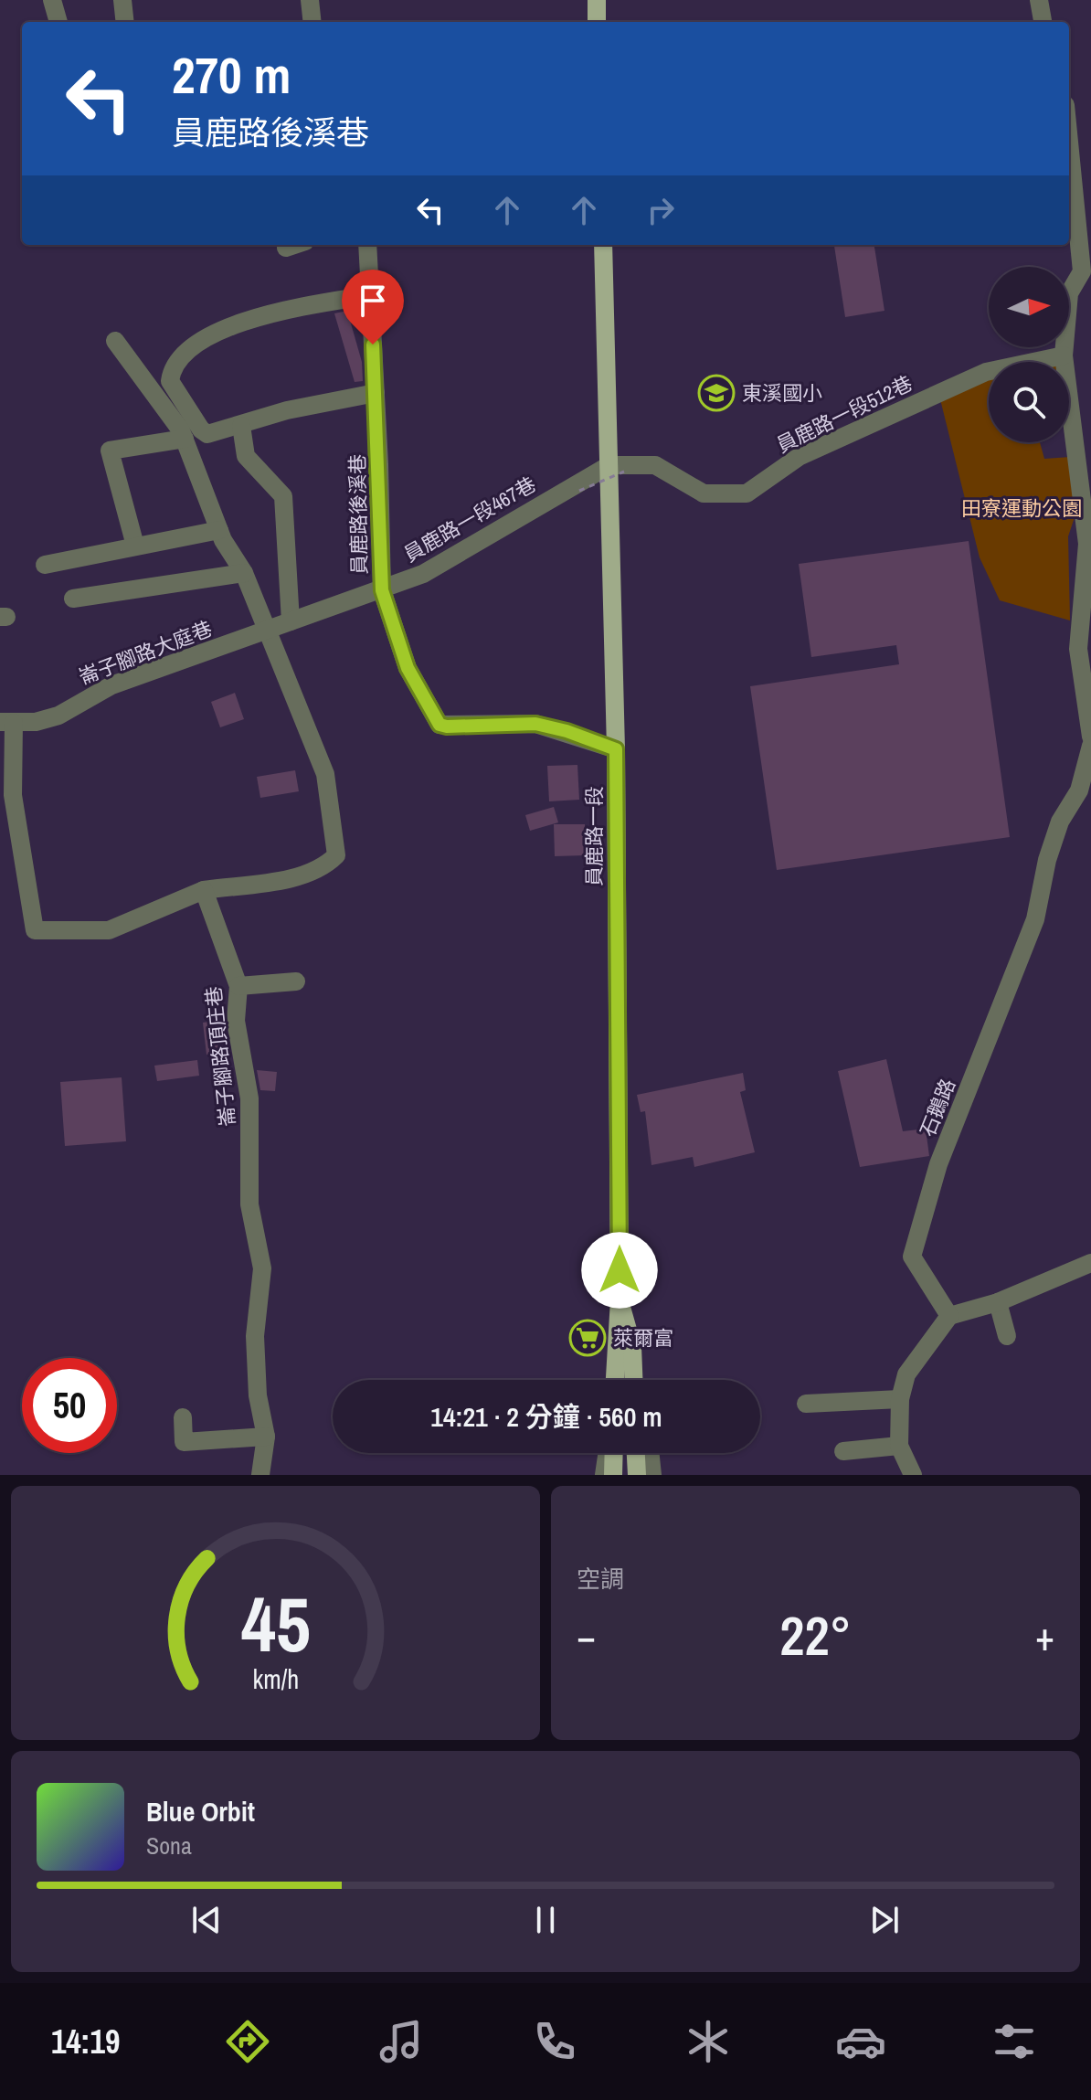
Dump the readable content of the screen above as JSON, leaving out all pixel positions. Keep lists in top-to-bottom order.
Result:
{
  "streets": {
    "main road": ["員鹿路一段"],
    "street": [
      "員鹿路一段512巷",
      "員鹿路後溪巷",
      "員鹿路一段467巷",
      "崙子腳路大庭巷",
      "崙子腳路頂庄巷",
      "石鵝路"
    ]
  },
  "crossings": [
    ["員鹿路一段512巷", "員鹿路一段467巷"],
    ["員鹿路一段512巷", "員鹿路一段"],
    ["員鹿路後溪巷", "員鹿路一段467巷"],
    ["員鹿路後溪巷", "員鹿路一段"],
    ["員鹿路一段467巷", "崙子腳路大庭巷"],
    ["員鹿路一段467巷", "員鹿路一段"]
  ],
  "parks": ["田寮運動公園"],
  "places": {
    "school or university": ["東溪國小"],
    "supermarket": ["萊爾富"]
  },
  "north": "right",
  "page": {
    "turn": ["270 m", "員鹿路後溪巷"],
    "limit": "50",
    "trip": "14:21 · 2 分鐘 · 560 m",
    "tile": "空調",
    "heat": ["−", "22°", "+"],
    "song": ["Blue Orbit", "Sona"],
    "tabs": "14:19",
    "gauge": ["45", "km/h"]
  }
}
